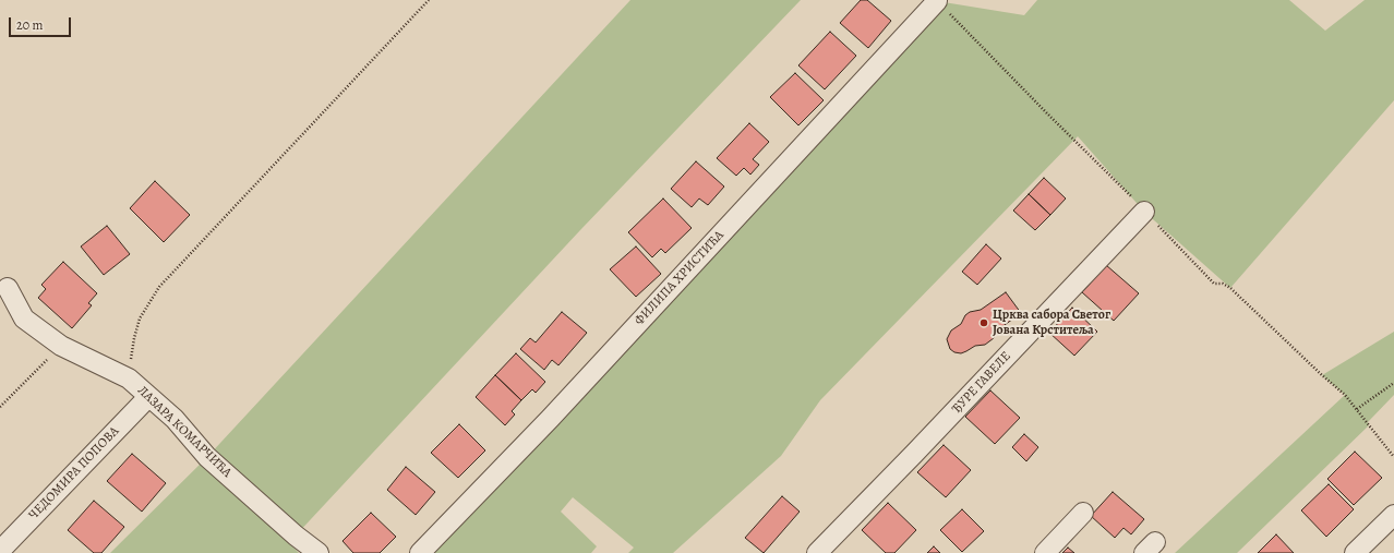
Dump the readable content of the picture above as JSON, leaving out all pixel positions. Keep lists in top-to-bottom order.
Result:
{
  "streets": {
    "street": [
      "ФИЛИПА ХРИСТИЋА",
      "ЂУРЕ ГАВЕЛЕ",
      "ЛАЗАРА КОМАРЧИЋА",
      "ЧЕДОМИРА ПОПОВА"
    ]
  },
  "crossings": [
    ["ЛАЗАРА КОМАРЧИЋА", "ЧЕДОМИРА ПОПОВА"]
  ],
  "places": ["Црква сабора Светог Јована Крститеља"],
  "scale_bar": "20 m"
}
